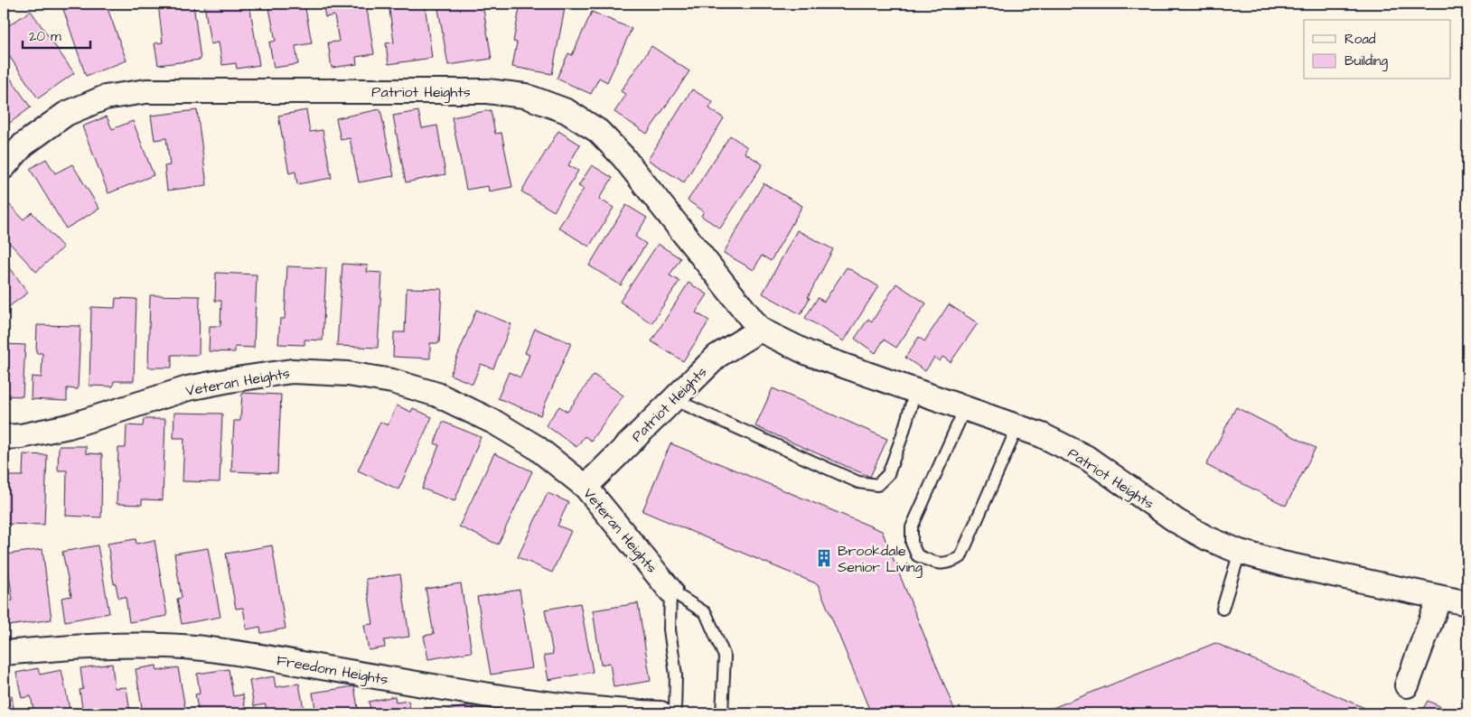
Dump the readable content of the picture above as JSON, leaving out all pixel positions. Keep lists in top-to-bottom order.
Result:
{
  "streets": {
    "street": ["Patriot Heights", "Veteran Heights", "Freedom Heights"]
  },
  "crossings": [
    ["Patriot Heights", "Veteran Heights"]
  ],
  "places": {
    "building": ["Brookdale Senior Living"]
  },
  "legend": ["Road", "Building"],
  "scale_bar": "20 m"
}
